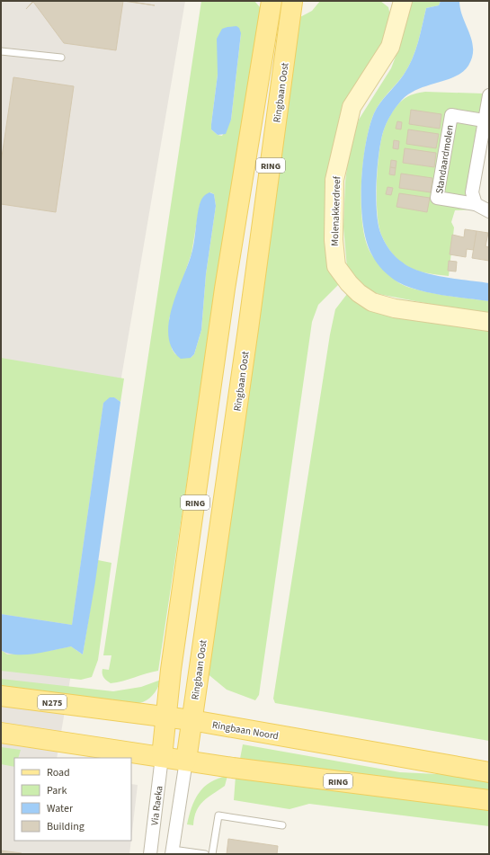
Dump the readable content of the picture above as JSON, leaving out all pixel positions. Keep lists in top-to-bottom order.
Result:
{
  "streets": {
    "main road": [
      "Ringbaan Oost",
      "RING",
      "N275",
      "Ringbaan Noord"
    ],
    "street": ["Standaardmolen", "Molenakkerdreef", "Via Raeka"]
  },
  "crossings": [
    ["Ringbaan Oost", "RING"],
    ["Ringbaan Oost", "Ringbaan Noord"],
    ["RING", "Ringbaan Noord"],
    ["RING", "Via Raeka"]
  ],
  "legend": [
    "Road",
    "Park",
    "Water",
    "Building"
  ]
}
